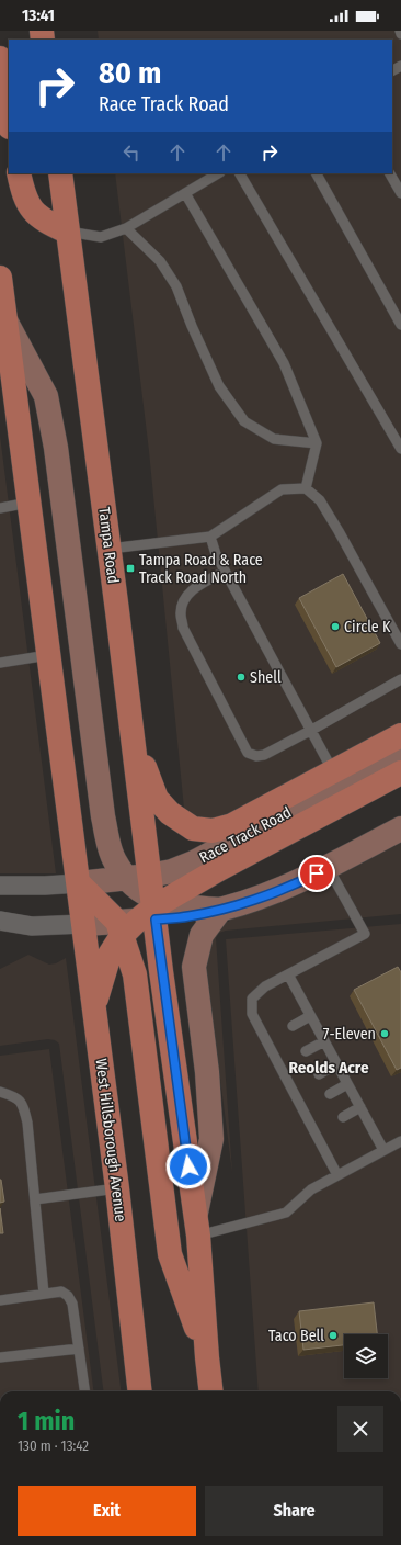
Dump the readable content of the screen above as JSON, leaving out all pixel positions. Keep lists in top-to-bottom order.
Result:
{
  "streets": {
    "main road": ["Tampa Road", "Race Track Road", "West Hillsborough Avenue"]
  },
  "crossings": [
    ["Tampa Road", "Race Track Road"],
    ["Race Track Road", "West Hillsborough Avenue"]
  ],
  "districts": ["Reolds Acre"],
  "places": {
    "transit": ["Tampa Road & Race Track Road North"],
    "other": [
      "Circle K",
      "Shell",
      "7-Eleven",
      "Taco Bell"
    ]
  },
  "page": {
    "status": "13:41",
    "turn": ["80 m", "Race Track Road"],
    "heading": ["1 min", "130 m · 13:42"],
    "buttons": ["Exit", "Share"]
  }
}
